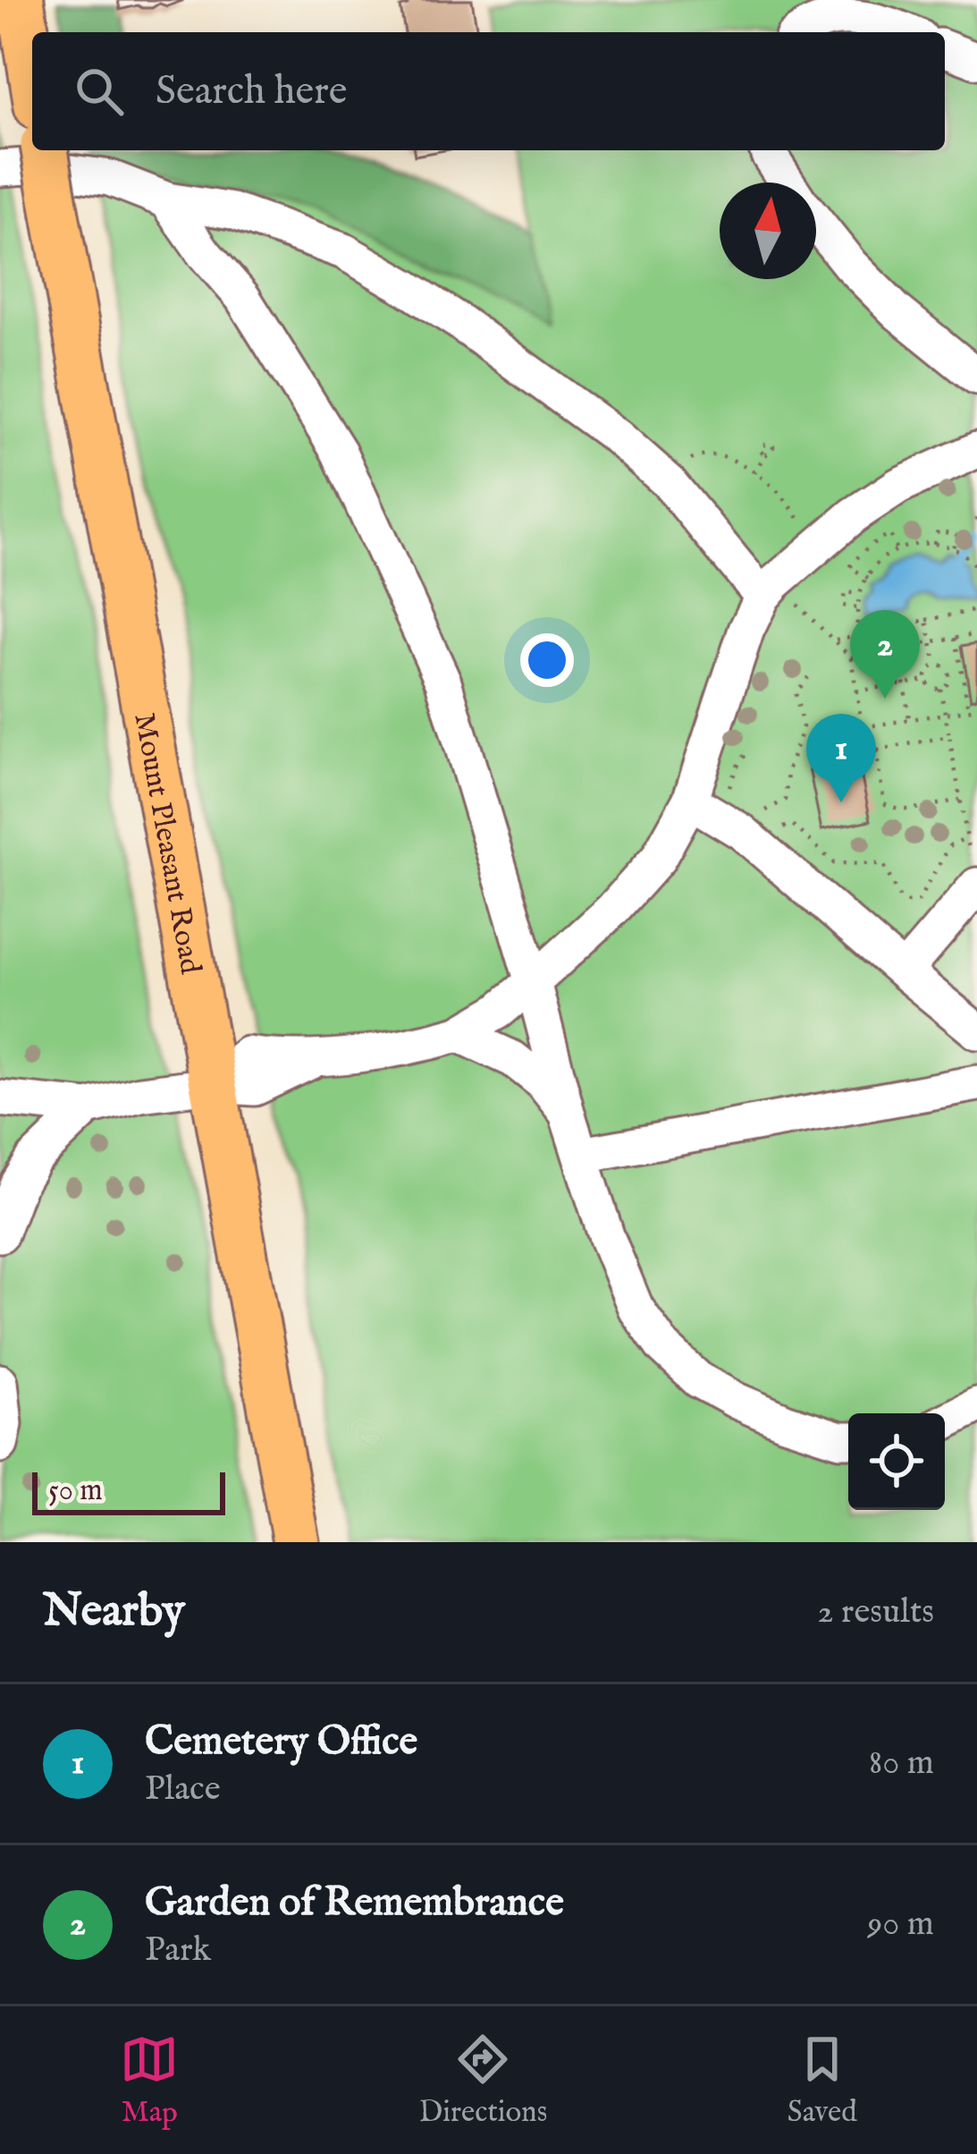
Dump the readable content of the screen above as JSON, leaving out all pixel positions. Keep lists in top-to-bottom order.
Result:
{
  "streets": {
    "main road": ["Mount Pleasant Road"]
  },
  "scale_bar": "50 m",
  "north": "top",
  "page": {
    "search": "Search here",
    "pins": ["2", "1"],
    "scale": "50 m",
    "heading": ["Nearby", "2 results"],
    "list": [
      {
        "mark": "1",
        "name": "Cemetery Office",
        "note": "Place",
        "value": "80 m"
      },
      {
        "mark": "2",
        "name": "Garden of Remembrance",
        "note": "Park",
        "value": "90 m"
      }
    ],
    "nav": ["Map", "Directions", "Saved"]
  }
}
